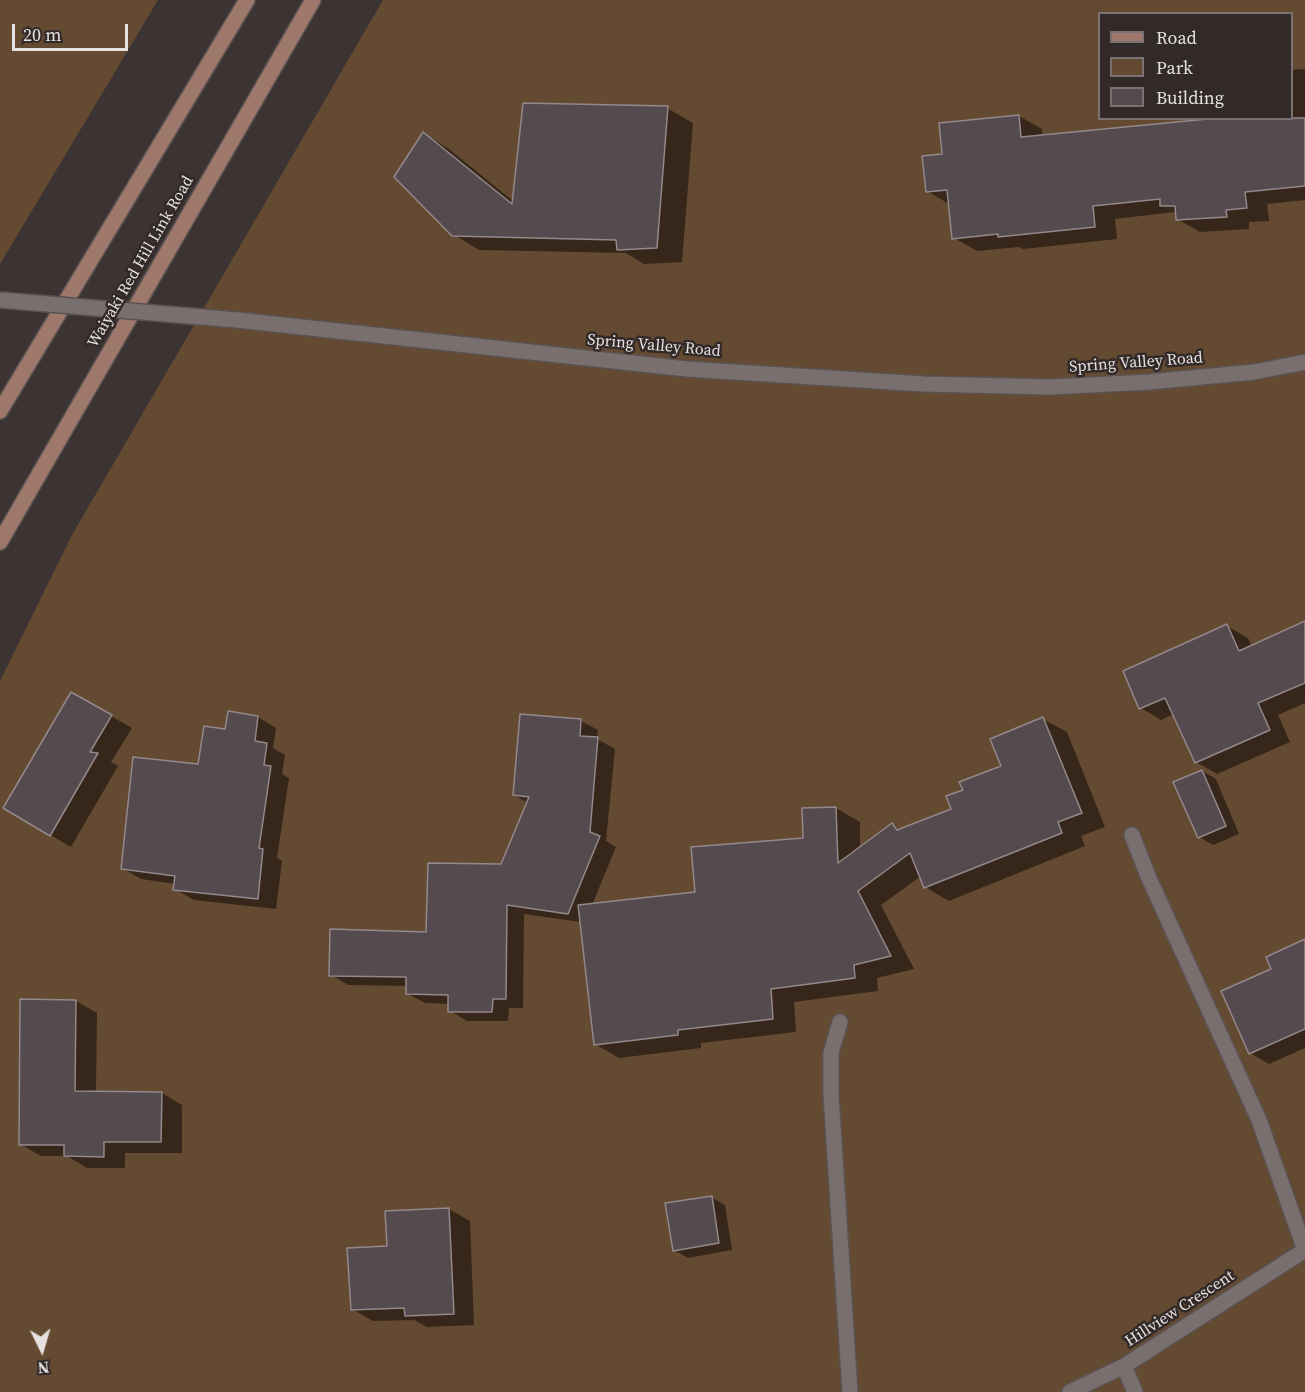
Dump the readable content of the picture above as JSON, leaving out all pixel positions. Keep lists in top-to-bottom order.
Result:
{
  "streets": {
    "main road": ["Waiyaki Red Hill Link Road"],
    "street": ["Spring Valley Road", "Hillview Crescent"]
  },
  "legend": ["Road", "Park", "Building"],
  "scale_bar": "20 m",
  "north": "bottom"
}
